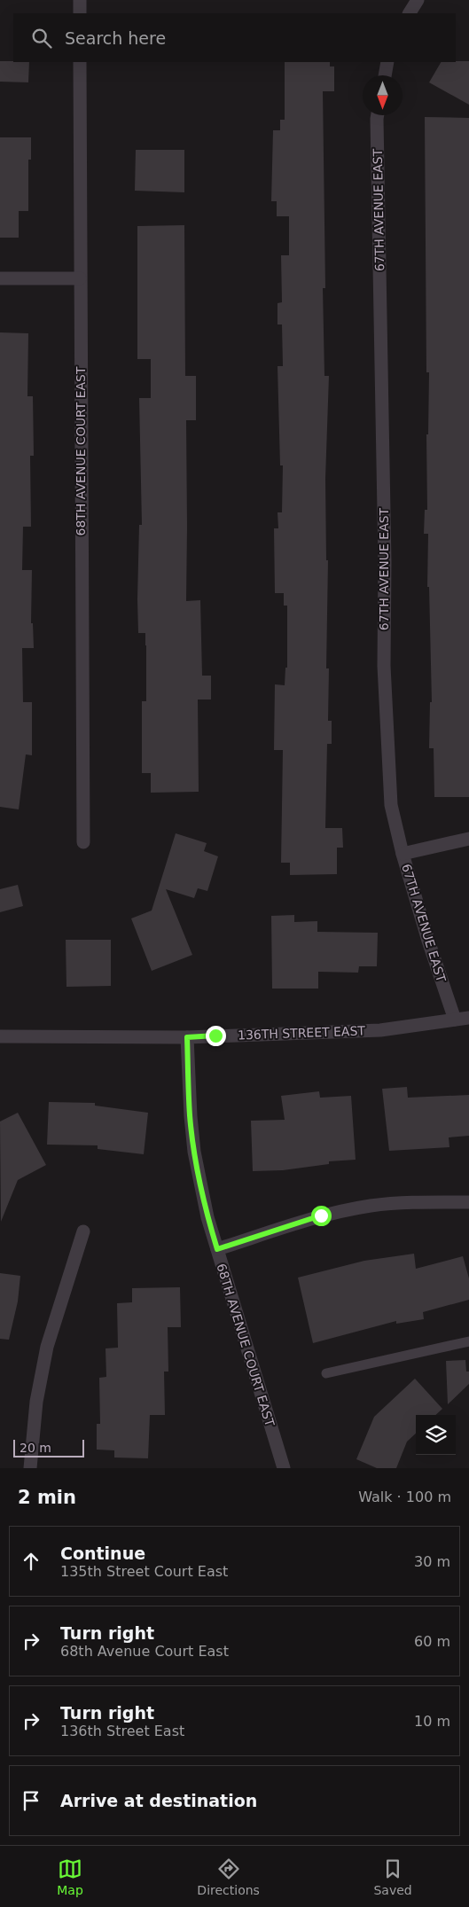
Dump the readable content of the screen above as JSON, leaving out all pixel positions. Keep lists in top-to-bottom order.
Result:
{
  "streets": {
    "street": ["67TH AVENUE EAST", "68TH AVENUE COURT EAST", "136TH STREET EAST"]
  },
  "crossings": [
    ["67TH AVENUE EAST", "136TH STREET EAST"],
    ["68TH AVENUE COURT EAST", "136TH STREET EAST"]
  ],
  "scale_bar": "20 m",
  "north": "bottom",
  "page": {
    "search": "Search here",
    "scale": "20 m",
    "heading": ["2 min", "Walk · 100 m"],
    "list": [
      ["Continue", "135th Street Court East", "30 m"],
      ["Turn right", "68th Avenue Court East", "60 m"],
      ["Turn right", "136th Street East", "10 m"],
      "Arrive at destination"
    ],
    "nav": ["Map", "Directions", "Saved"]
  }
}
